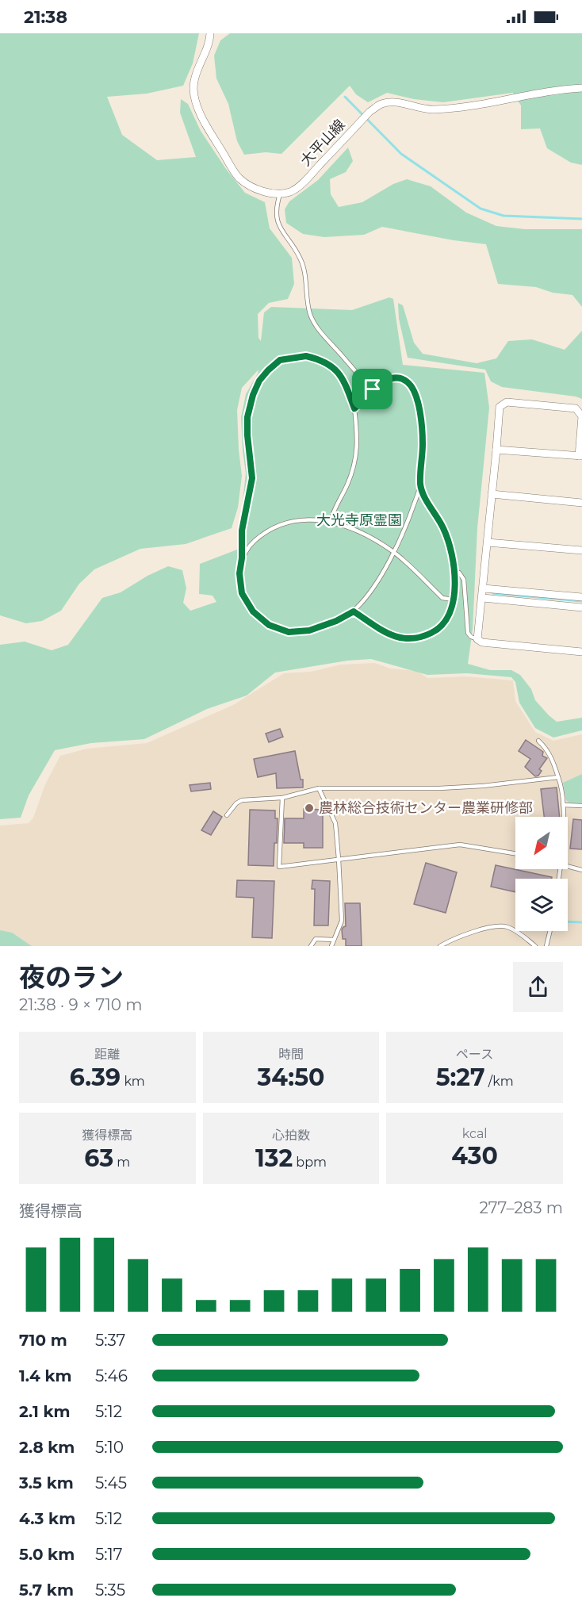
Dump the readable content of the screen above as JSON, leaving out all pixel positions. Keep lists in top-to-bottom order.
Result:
{
  "streets": {
    "street": ["大平山線"]
  },
  "parks": ["大光寺原霊園"],
  "places": ["農林総合技術センター農業研修部"],
  "north": "bottom left",
  "page": {
    "status": "21:38",
    "heading": ["夜のラン", "21:38 · 9 × 710 m"],
    "stats": [
      ["距離", "6.39 km"],
      ["時間", "34:50"],
      ["ペース", "5:27 /km"],
      ["獲得標高", "63 m"],
      ["心拍数", "132 bpm"],
      ["kcal", "430"]
    ],
    "chart": ["獲得標高", "277–283 m"],
    "list": [
      {
        "name": "710 m",
        "note": "5:37"
      },
      {
        "name": "1.4 km",
        "note": "5:46"
      },
      {
        "name": "2.1 km",
        "note": "5:12"
      },
      {
        "name": "2.8 km",
        "note": "5:10"
      },
      {
        "name": "3.5 km",
        "note": "5:45"
      },
      {
        "name": "4.3 km",
        "note": "5:12"
      },
      {
        "name": "5.0 km",
        "note": "5:17"
      },
      {
        "name": "5.7 km",
        "note": "5:35"
      }
    ]
  }
}
